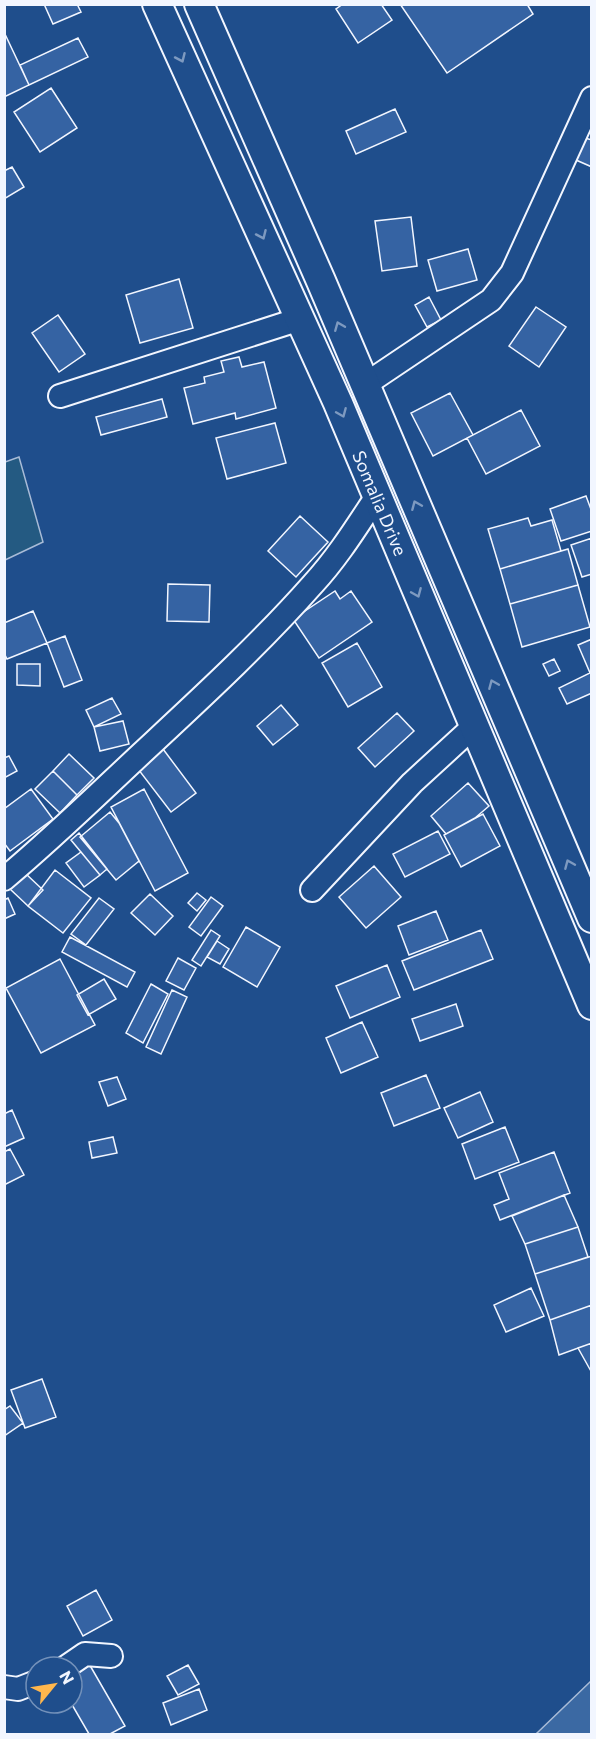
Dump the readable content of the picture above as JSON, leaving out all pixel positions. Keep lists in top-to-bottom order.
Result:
{
  "streets": {
    "main road": ["Somalia Drive"]
  },
  "north": "top right"
}
